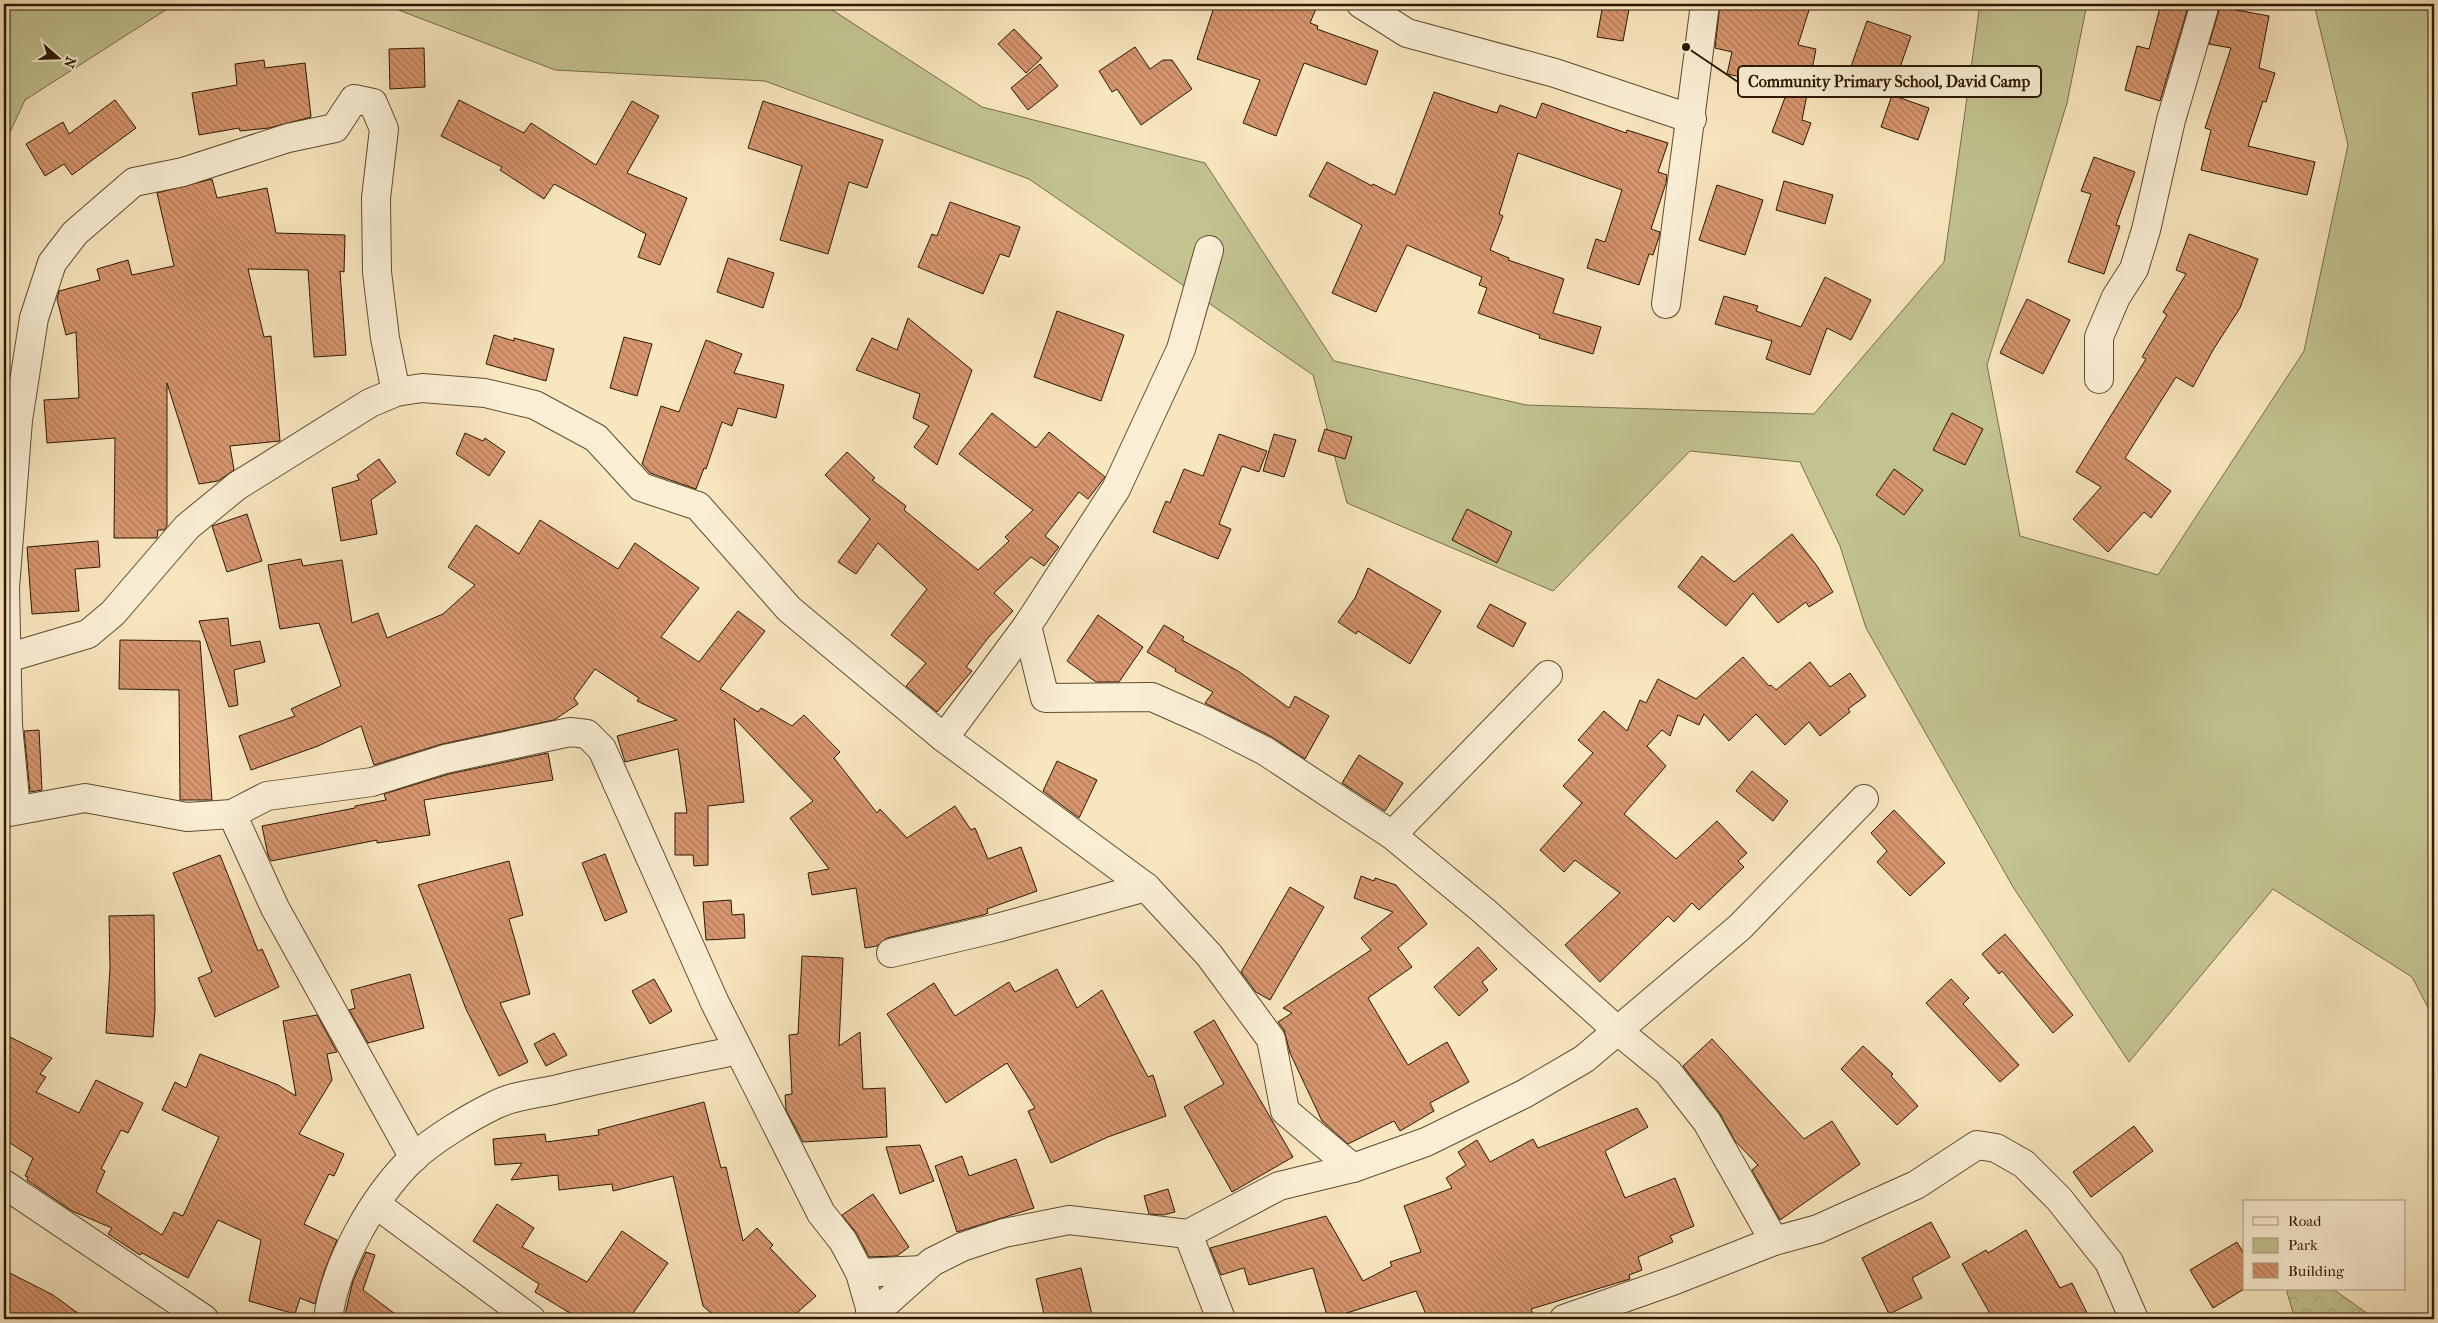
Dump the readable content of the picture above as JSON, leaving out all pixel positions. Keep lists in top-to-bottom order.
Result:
{
  "places": ["Community Primary School, David Camp"],
  "legend": ["Road", "Park", "Building"],
  "north": "right"
}
